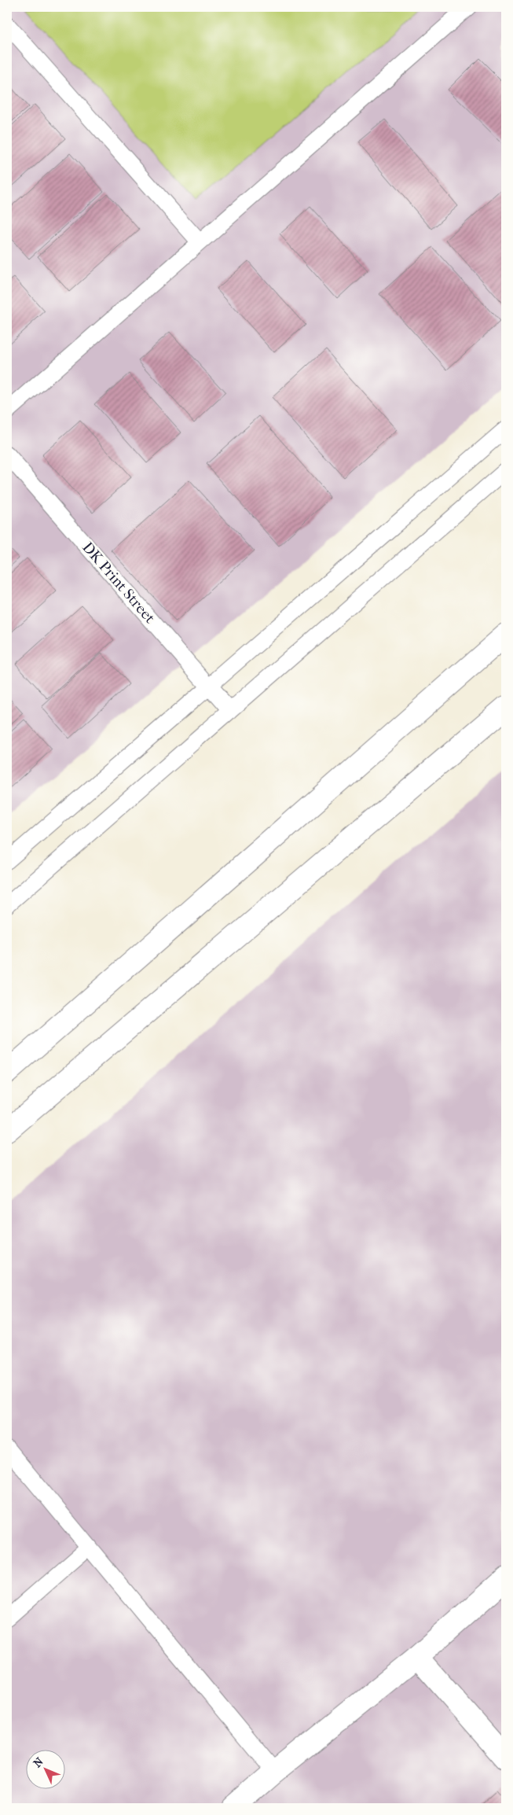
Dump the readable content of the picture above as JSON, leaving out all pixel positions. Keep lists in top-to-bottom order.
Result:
{
  "streets": {
    "lane": ["DK Print Street"]
  },
  "north": "top left"
}
